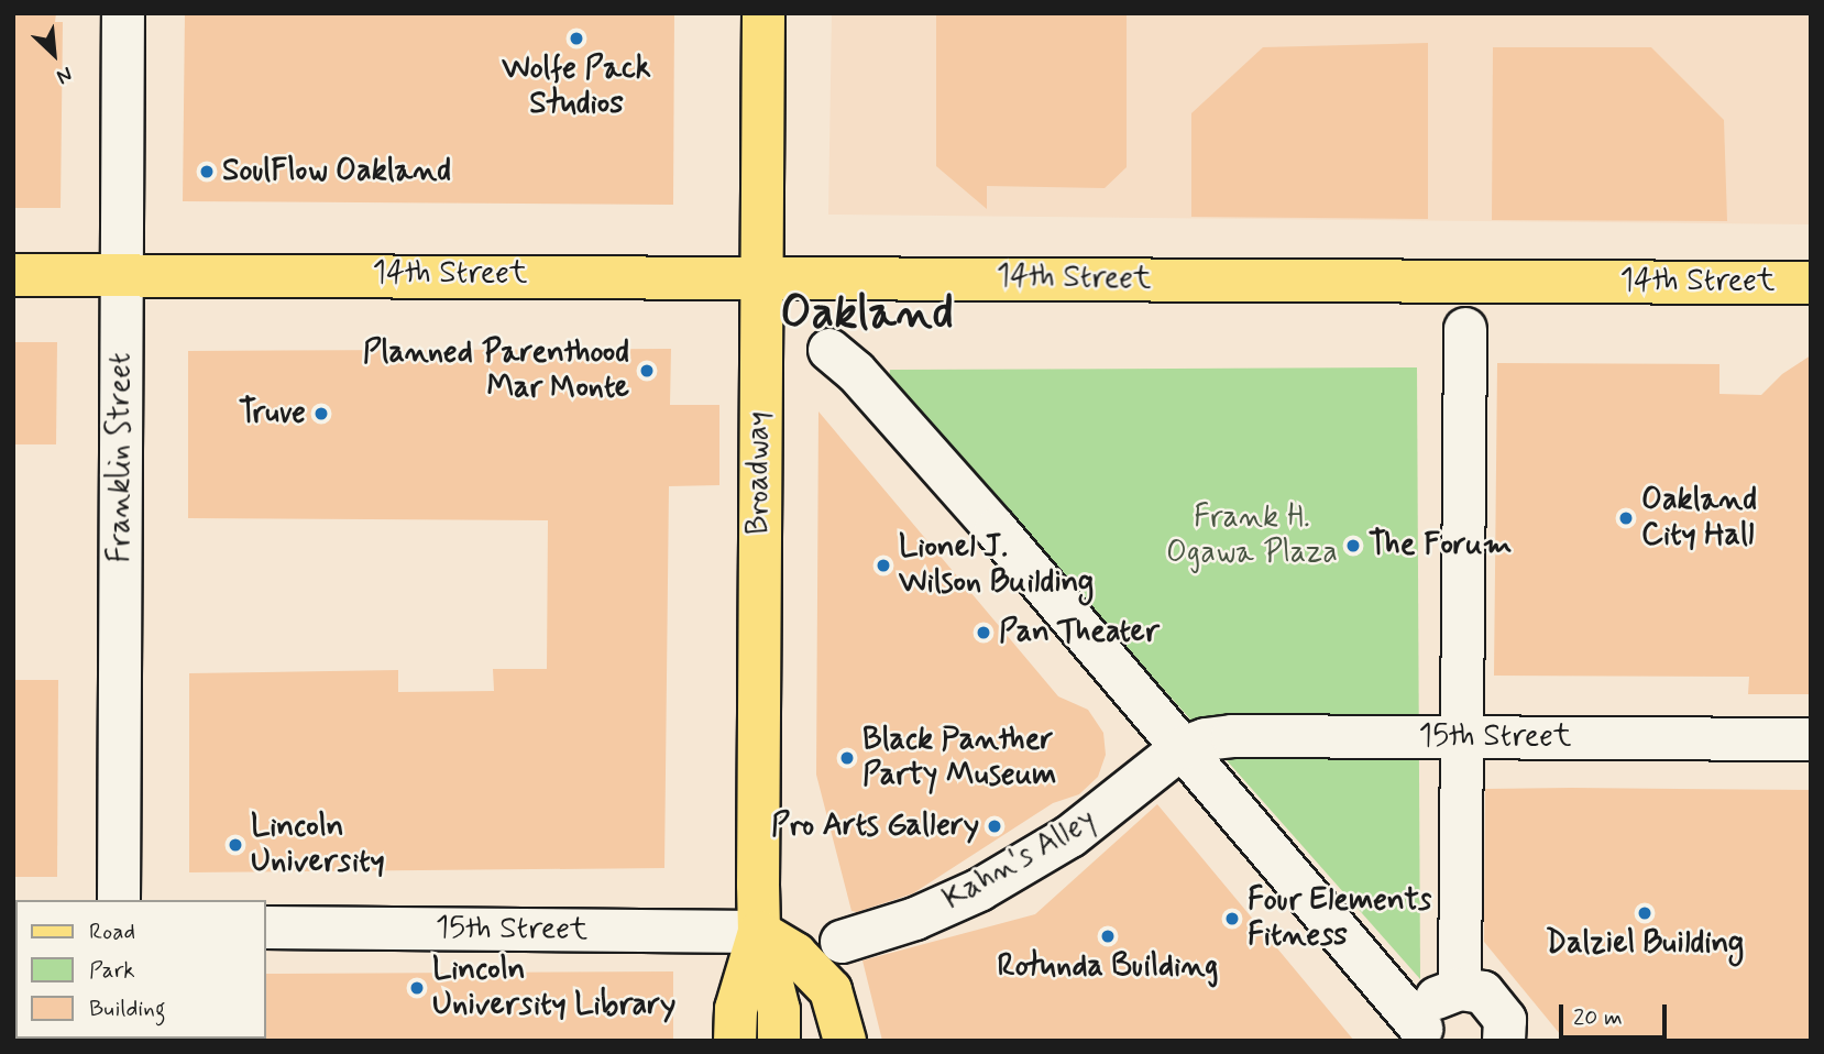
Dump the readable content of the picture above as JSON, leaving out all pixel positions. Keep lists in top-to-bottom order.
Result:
{
  "streets": {
    "main road": ["14th Street", "Broadway"],
    "street": ["Franklin Street", "15th Street", "Kahn's Alley"]
  },
  "crossings": [
    ["14th Street", "Franklin Street"],
    ["14th Street", "Broadway"],
    ["Broadway", "15th Street"],
    ["15th Street", "Kahn's Alley"]
  ],
  "districts": ["Oakland"],
  "parks": ["Frank H. Ogawa Plaza"],
  "places": [
    "Wolfe Pack Studios",
    "SoulFlow Oakland",
    "Planned Parenthood Mar Monte",
    "Truve",
    "Oakland City Hall",
    "The Forum",
    "Lionel J. Wilson Building",
    "Pan Theater",
    "Black Panther Party Museum",
    "Pro Arts Gallery",
    "Lincoln University",
    "Dalziel Building",
    "Four Elements Fitness",
    "Rotunda Building",
    "Lincoln University Library"
  ],
  "legend": ["Road", "Park", "Building"],
  "scale_bar": "20 m",
  "north": "bottom right"
}
